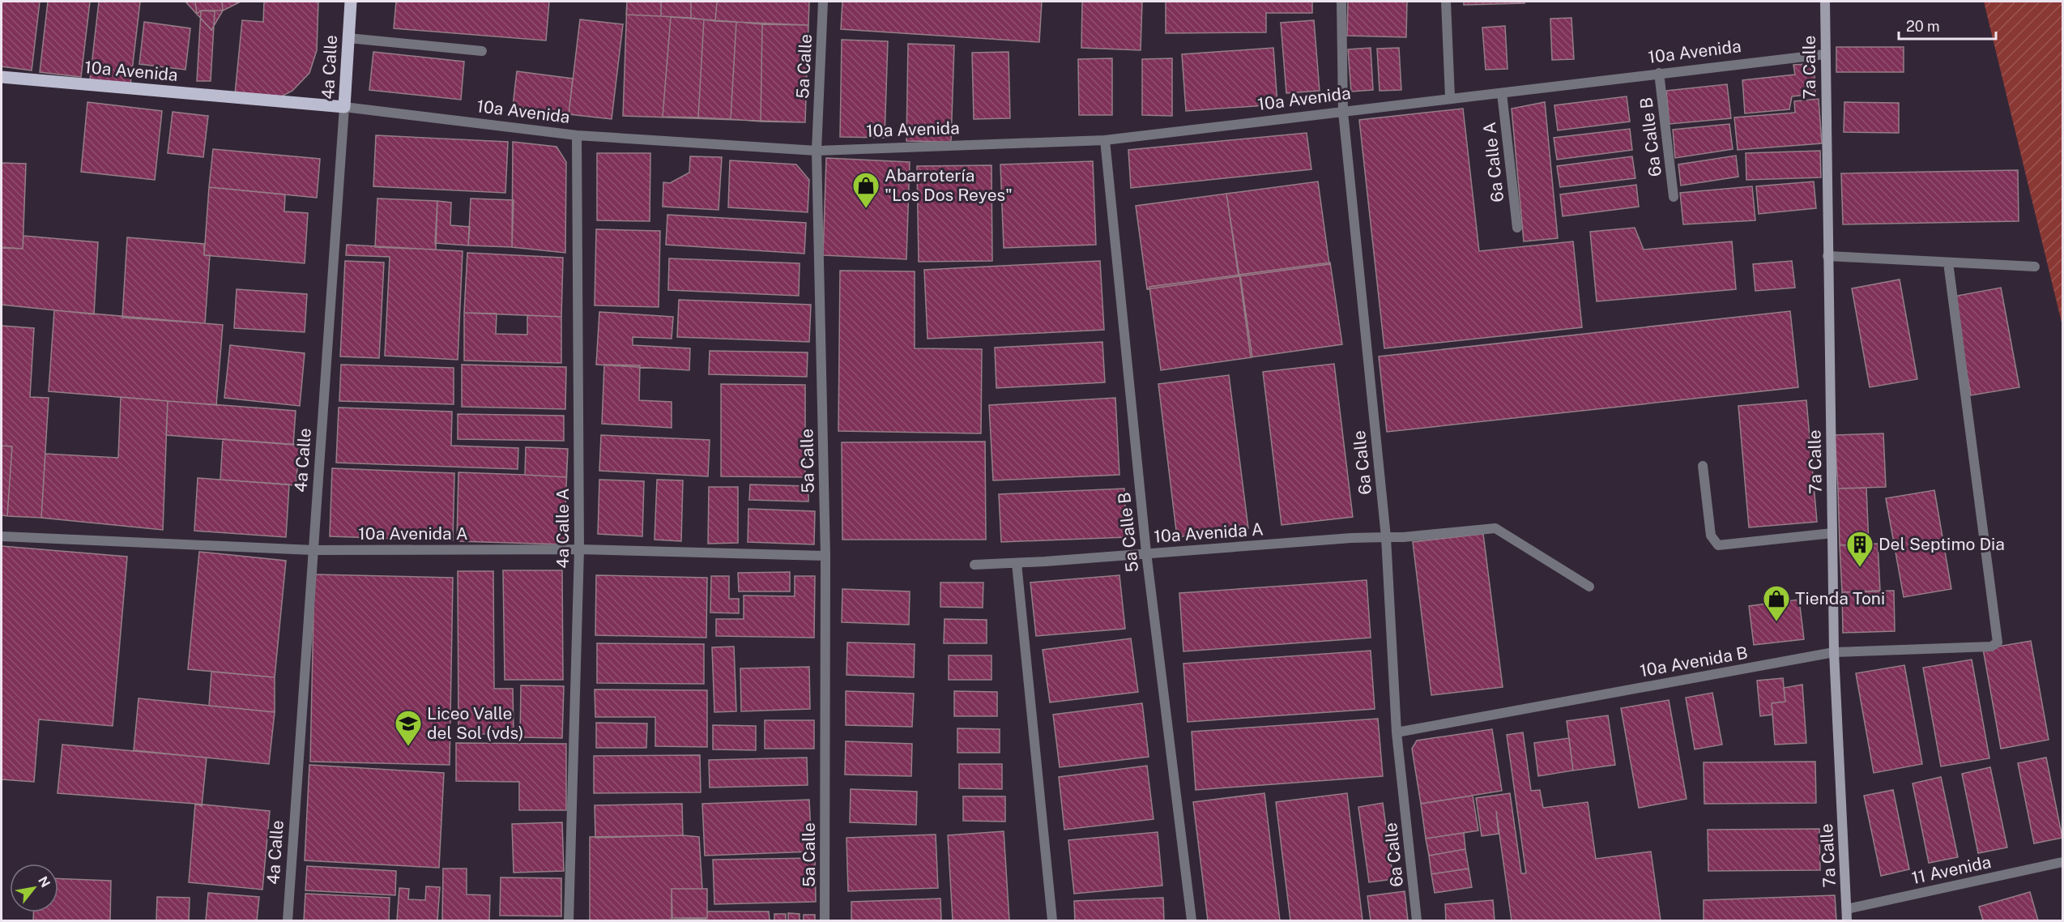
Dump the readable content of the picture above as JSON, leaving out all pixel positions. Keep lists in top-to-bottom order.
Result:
{
  "streets": {
    "main road": ["10a Avenida", "4a Calle", "7a Calle"],
    "street": [
      "5a Calle",
      "6a Calle B",
      "6a Calle A",
      "6a Calle",
      "4a Calle A",
      "5a Calle B",
      "10a Avenida A",
      "10a Avenida B",
      "11 Avenida"
    ]
  },
  "crossings": [
    ["10a Avenida", "5a Calle"],
    ["10a Avenida", "4a Calle"],
    ["10a Avenida", "7a Calle"],
    ["10a Avenida", "6a Calle B"],
    ["10a Avenida", "6a Calle A"],
    ["10a Avenida", "6a Calle"],
    ["10a Avenida", "4a Calle A"],
    ["10a Avenida", "5a Calle B"],
    ["5a Calle", "10a Avenida A"],
    ["4a Calle", "10a Avenida A"],
    ["7a Calle", "10a Avenida B"],
    ["7a Calle", "11 Avenida"],
    ["6a Calle", "10a Avenida A"],
    ["6a Calle", "10a Avenida B"],
    ["4a Calle A", "10a Avenida A"],
    ["5a Calle B", "10a Avenida A"]
  ],
  "places": {
    "shop": ["Abarrotería \"Los Dos Reyes\"", "Tienda Toni"],
    "building": ["Del Septimo Dia"],
    "school or university": ["Liceo Valle del Sol (vds)"]
  },
  "scale_bar": "20 m",
  "north": "top right"
}
